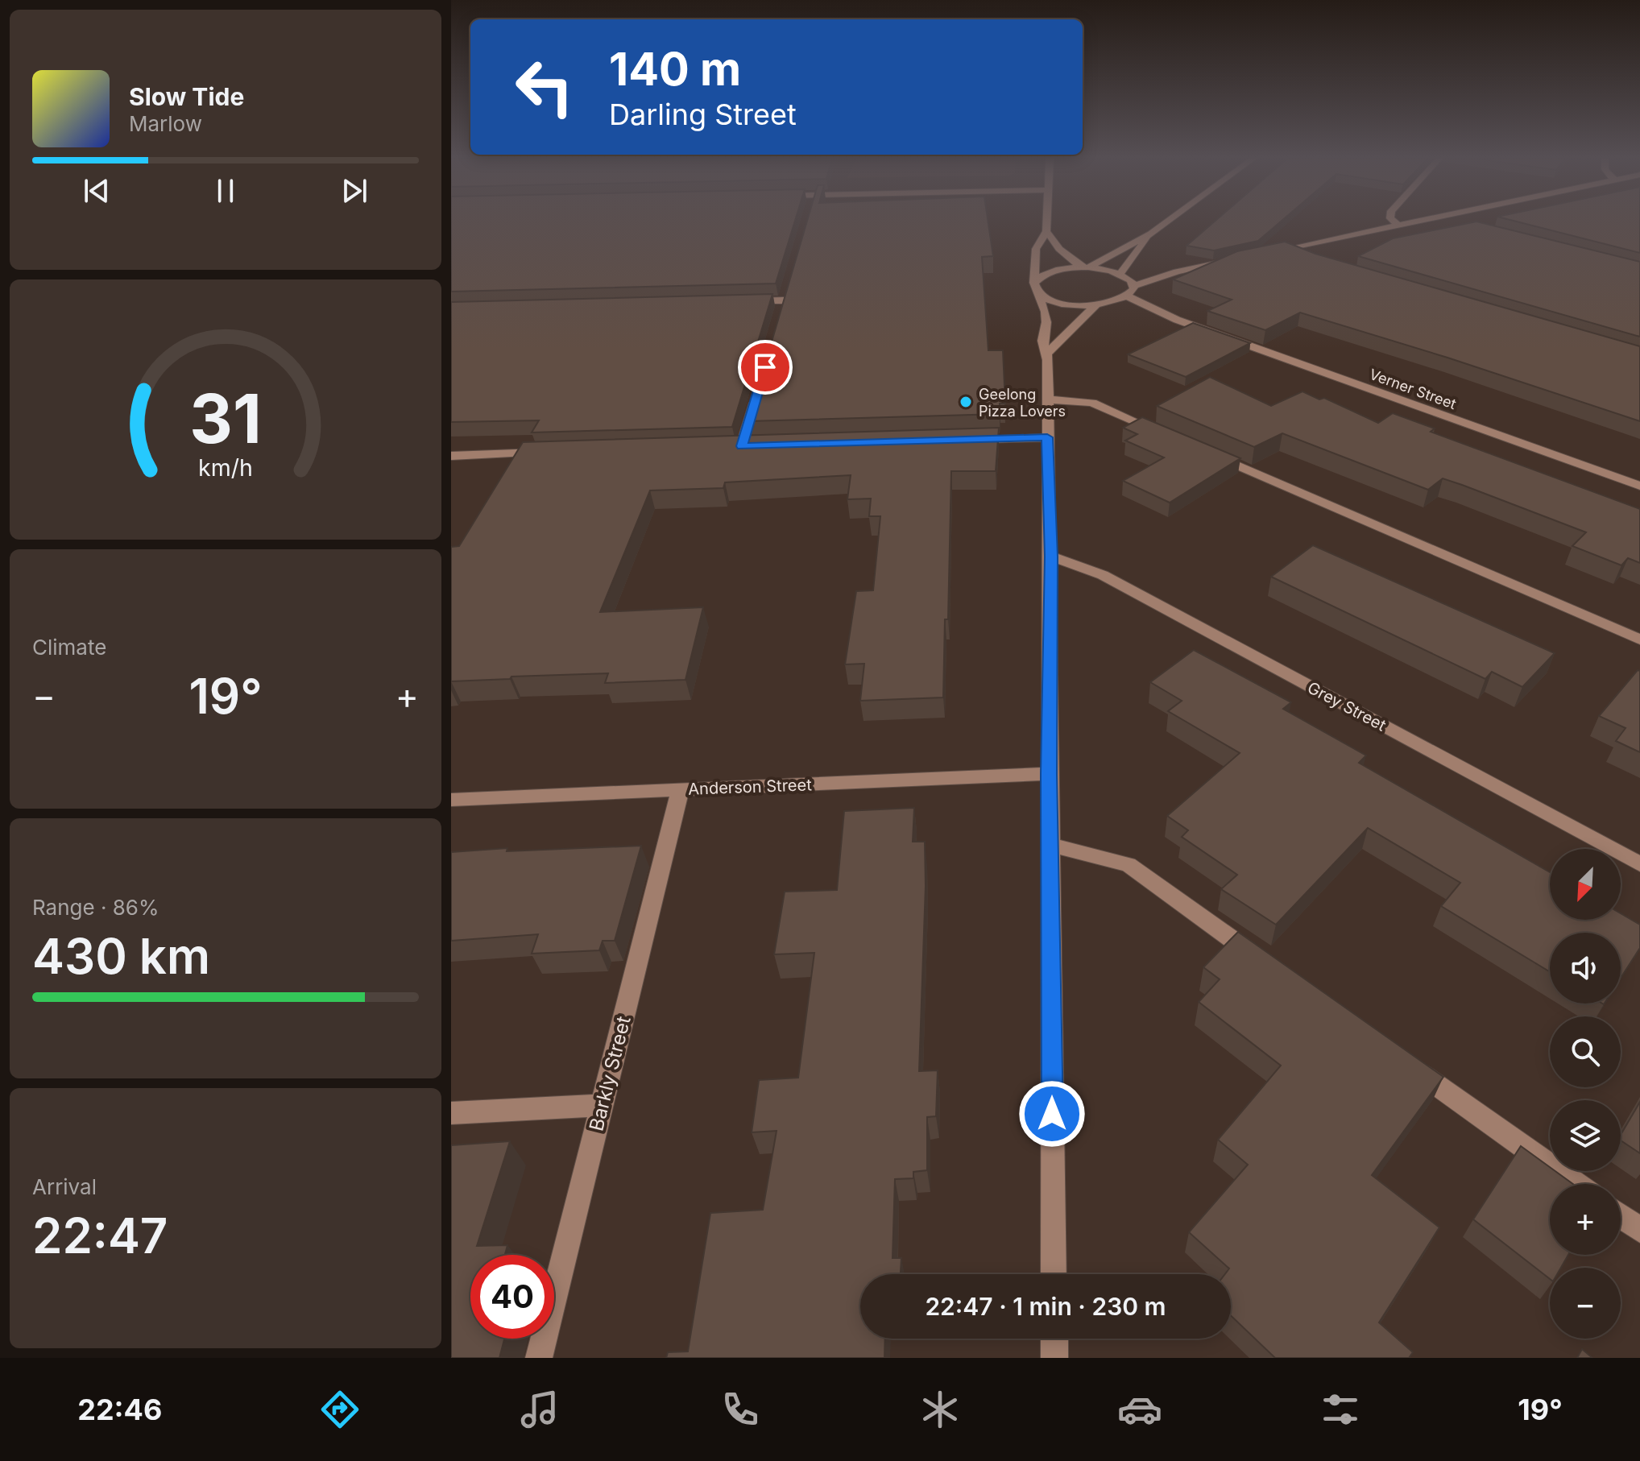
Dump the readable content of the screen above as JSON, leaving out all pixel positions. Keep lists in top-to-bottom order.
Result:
{
  "streets": {
    "street": [
      "Verner Street",
      "Grey Street",
      "Anderson Street",
      "Barkly Street"
    ]
  },
  "crossings": [
    ["Anderson Street", "Barkly Street"]
  ],
  "places": ["Geelong Pizza Lovers"],
  "north": "bottom left",
  "page": {
    "turn": ["140 m", "Darling Street"],
    "song": ["Slow Tide", "Marlow"],
    "tile": [
      "Climate",
      ["Range · 86%", "430 km"],
      ["Arrival", "22:47"]
    ],
    "heat": ["−", "19°", "+"],
    "map_buttons": ["+", "−"],
    "limit": "40",
    "trip": "22:47 · 1 min · 230 m",
    "tabs": ["22:46", "19°"],
    "gauge": ["31", "km/h"]
  }
}
